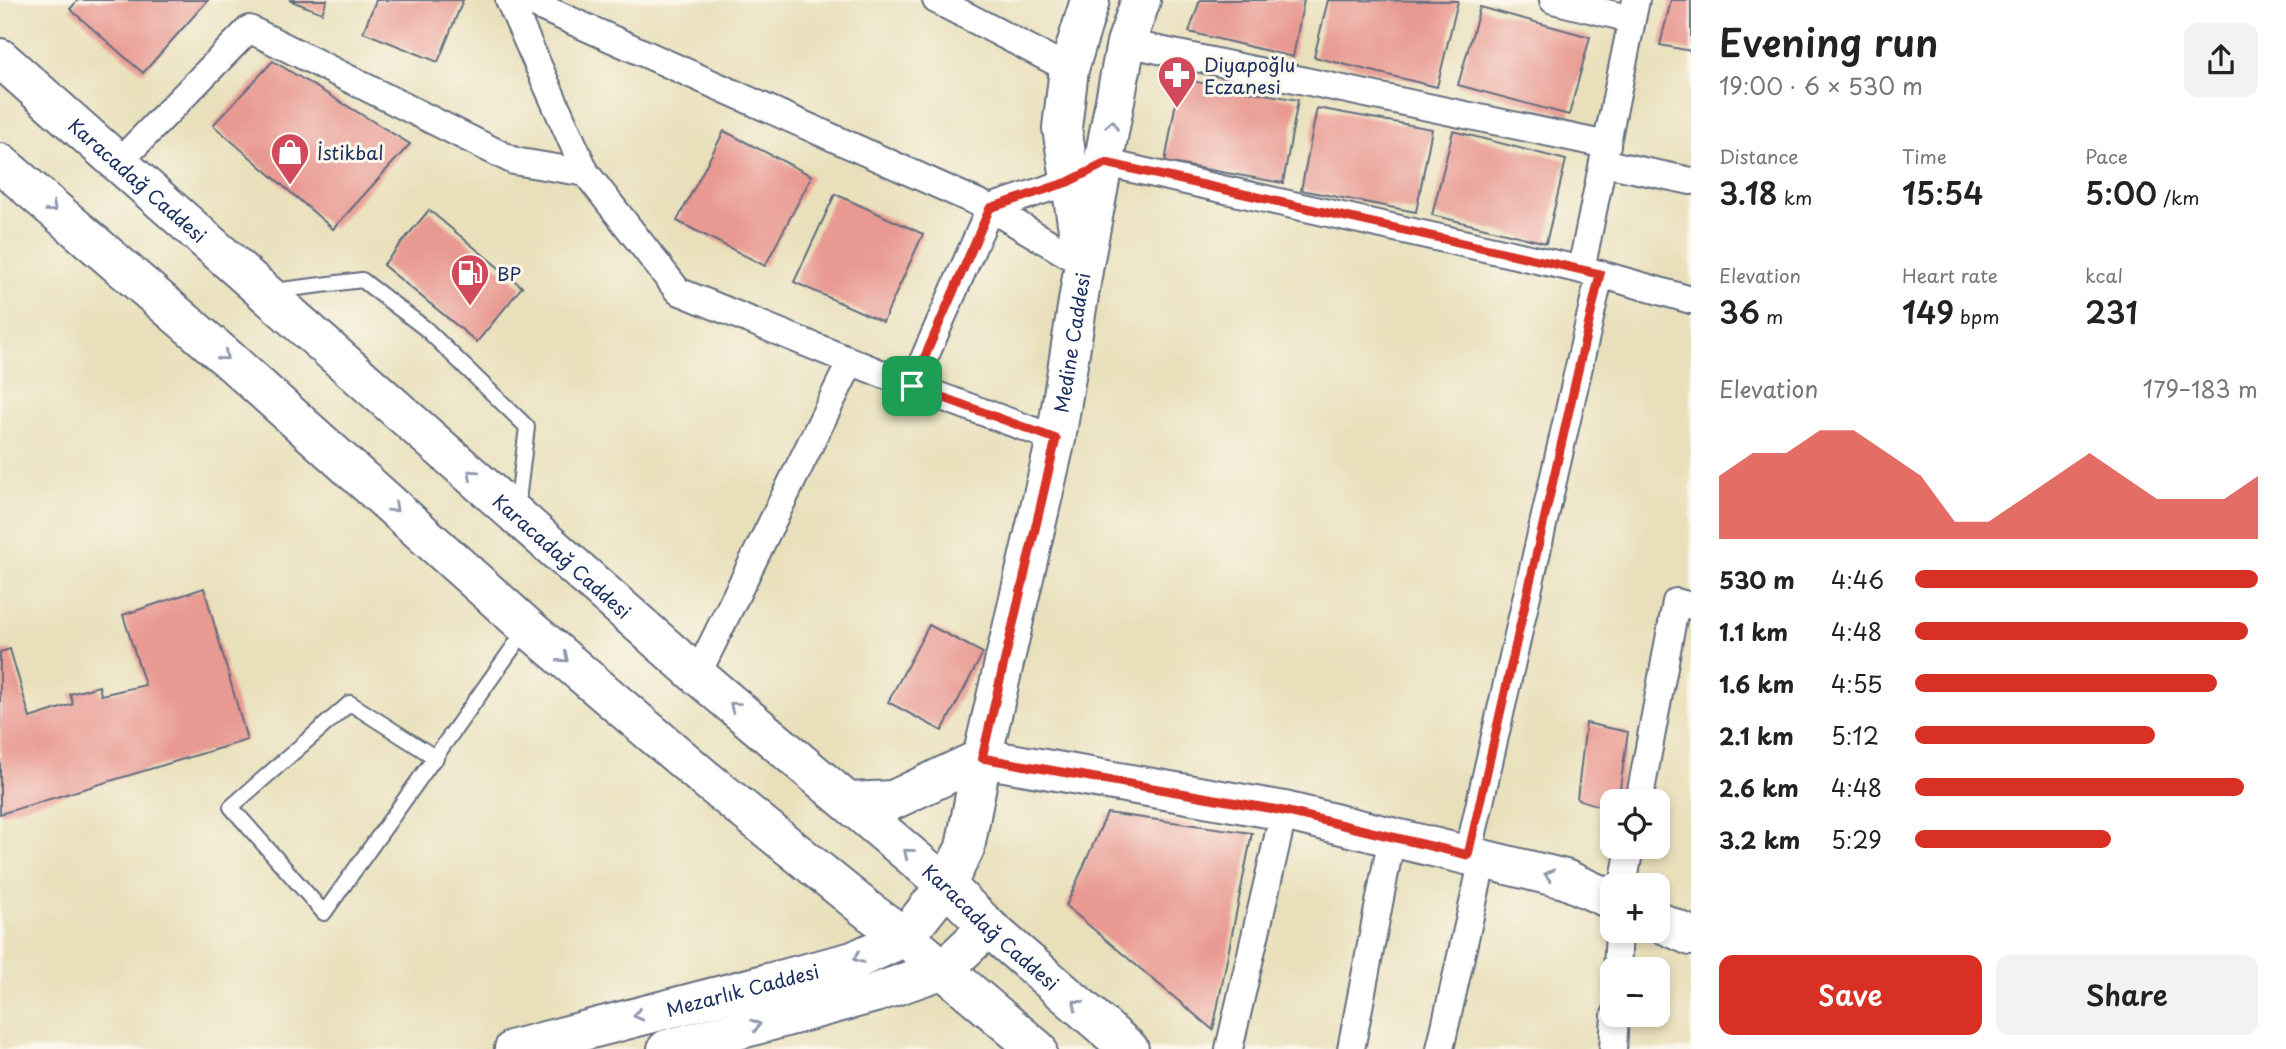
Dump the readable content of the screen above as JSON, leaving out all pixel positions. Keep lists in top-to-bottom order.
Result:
{
  "streets": {
    "main road": ["Karacadağ Caddesi", "Medine Caddesi", "Mezarlık Caddesi"]
  },
  "crossings": [
    ["Karacadağ Caddesi", "Medine Caddesi"],
    ["Karacadağ Caddesi", "Mezarlık Caddesi"],
    ["Medine Caddesi", "Mezarlık Caddesi"]
  ],
  "places": {
    "pharmacy": ["Diyapoğlu Eczanesi"],
    "shop": ["İstikbal"],
    "fuel station": ["BP"]
  },
  "page": {
    "heading": ["Evening run", "19:00 · 6 × 530 m"],
    "stats": [
      ["Distance", "3.18 km"],
      ["Time", "15:54"],
      ["Pace", "5:00 /km"],
      ["Elevation", "36 m"],
      ["Heart rate", "149 bpm"],
      ["kcal", "231"]
    ],
    "chart": ["Elevation", "179–183 m"],
    "list": [
      {
        "name": "530 m",
        "note": "4:46"
      },
      {
        "name": "1.1 km",
        "note": "4:48"
      },
      {
        "name": "1.6 km",
        "note": "4:55"
      },
      {
        "name": "2.1 km",
        "note": "5:12"
      },
      {
        "name": "2.6 km",
        "note": "4:48"
      },
      {
        "name": "3.2 km",
        "note": "5:29"
      }
    ],
    "map_buttons": ["+", "−"],
    "buttons": ["Save", "Share"]
  }
}
